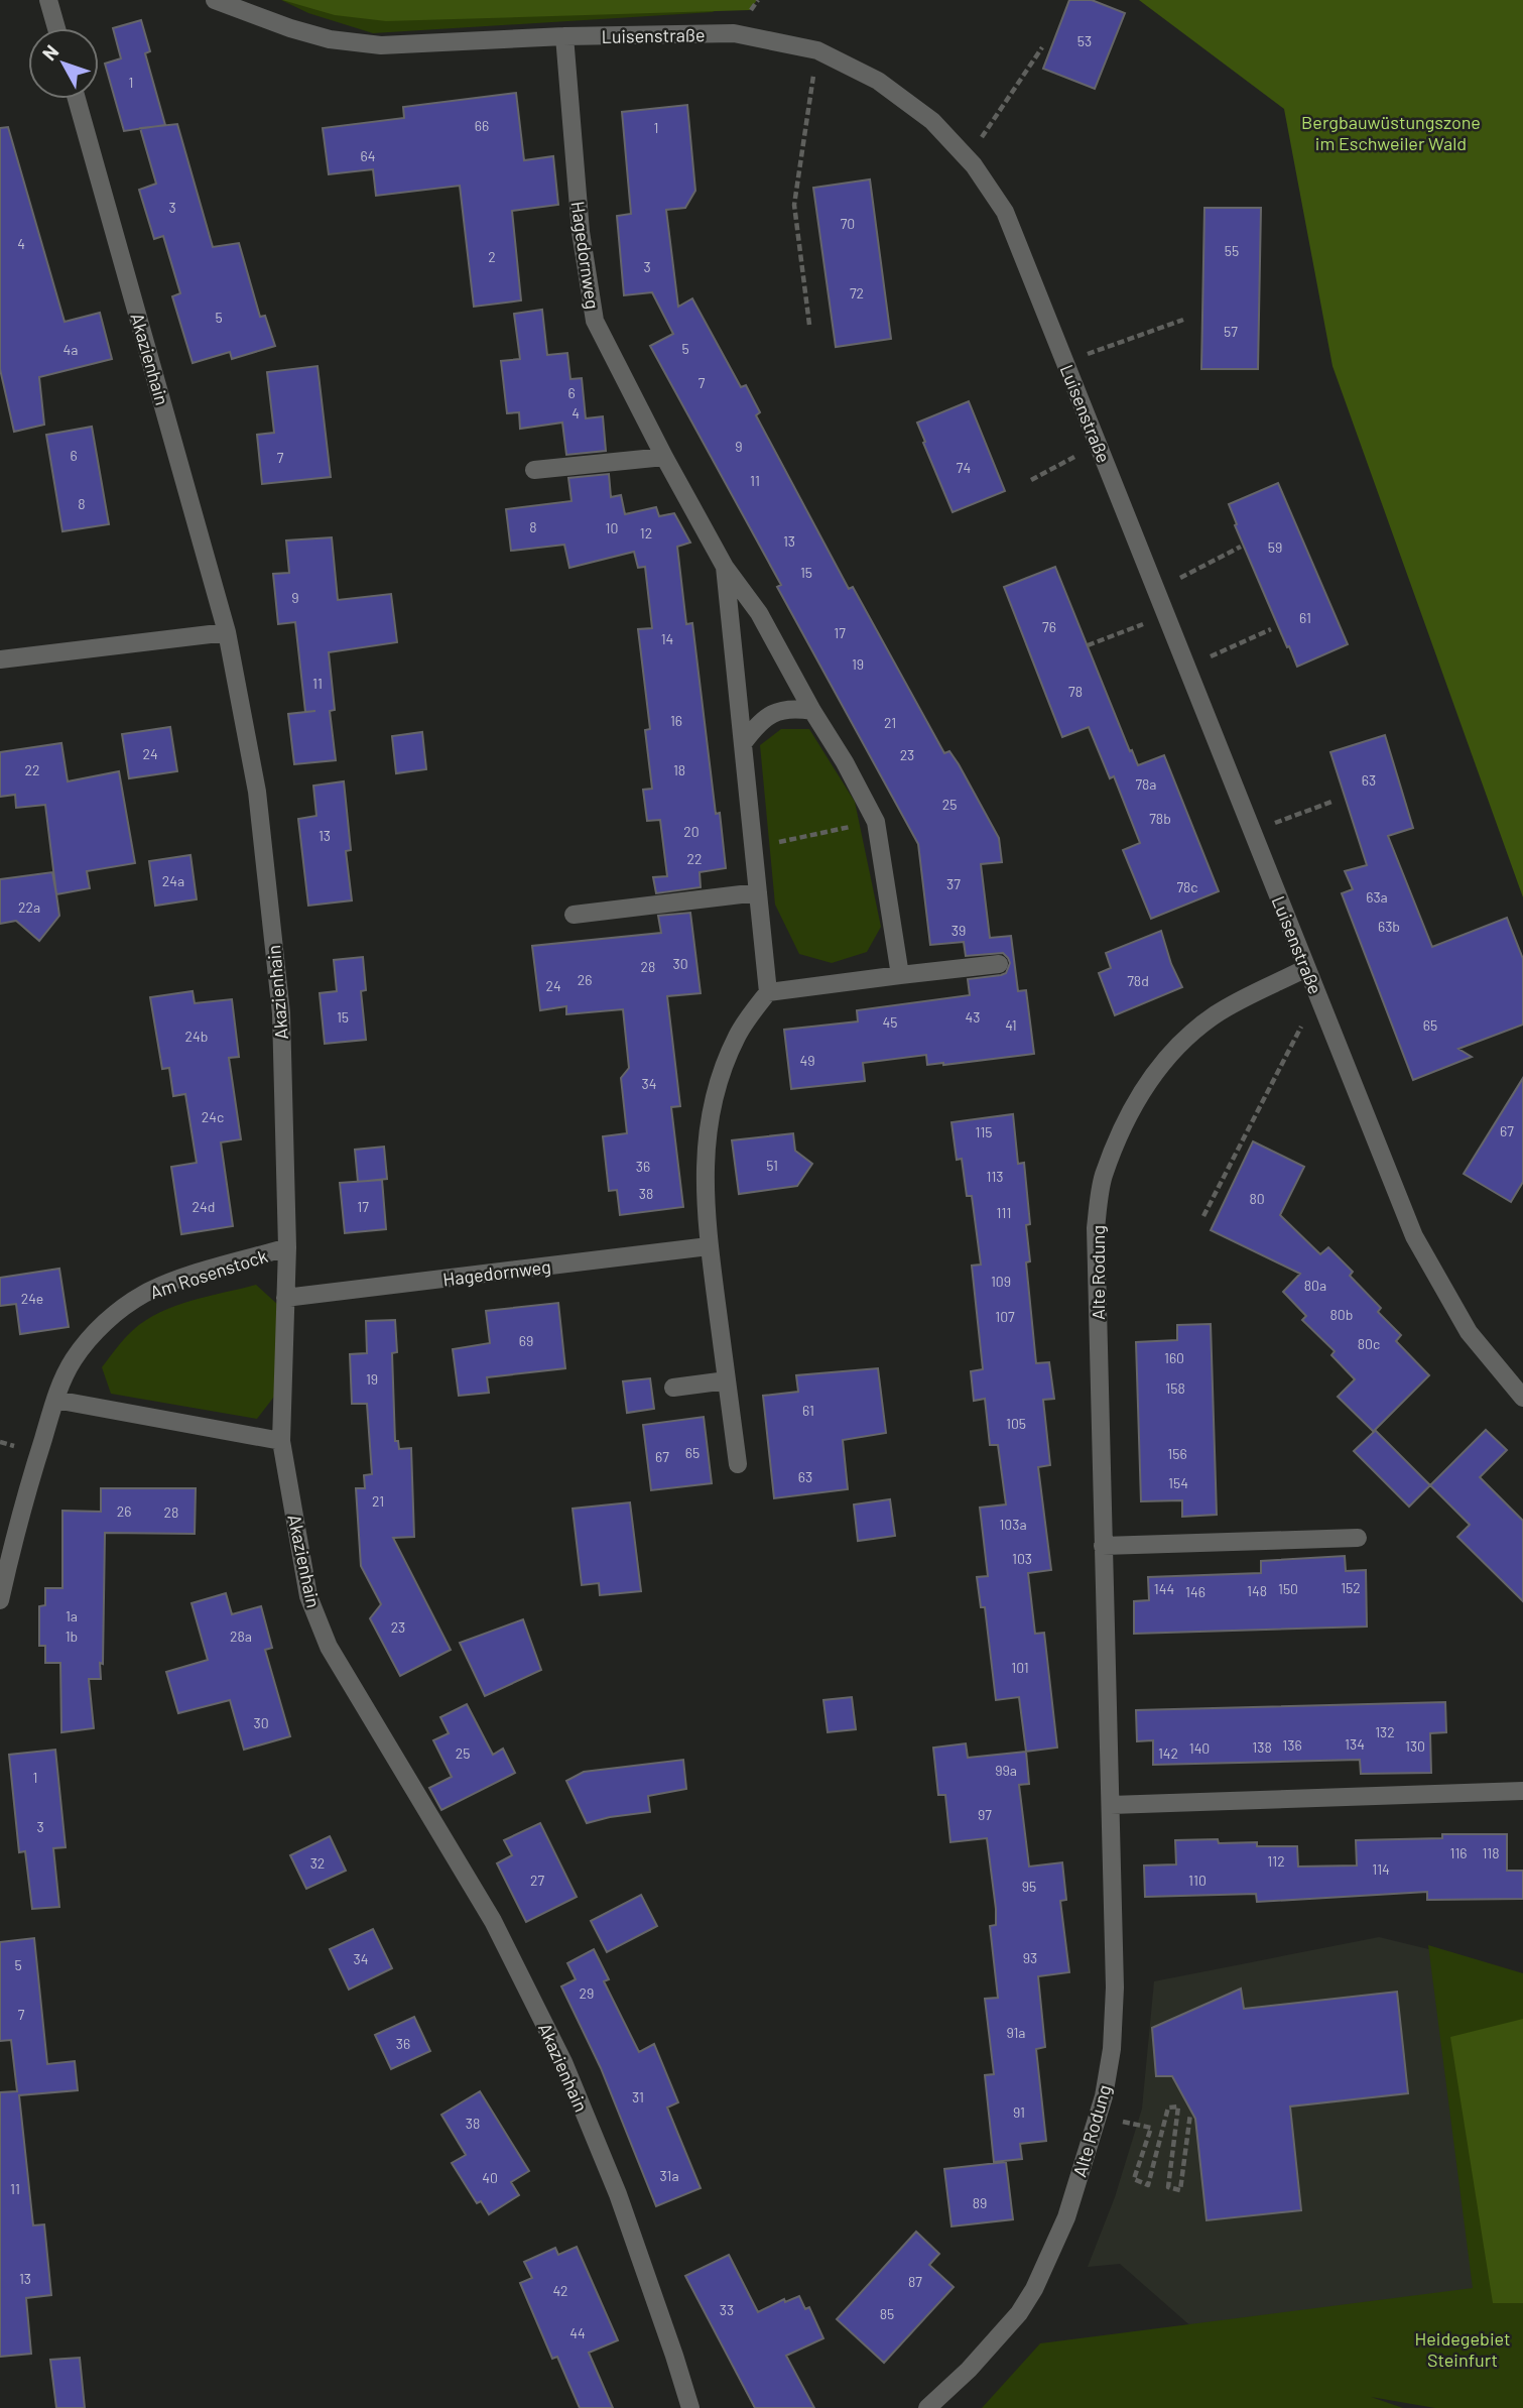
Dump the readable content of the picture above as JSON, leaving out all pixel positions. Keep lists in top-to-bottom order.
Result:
{
  "streets": {
    "street": [
      "Luisenstraße",
      "Hagedornweg",
      "Akazienhain",
      "Alte Rodung",
      "Am Rosenstock"
    ]
  },
  "crossings": [
    ["Luisenstraße", "Hagedornweg"],
    ["Luisenstraße", "Alte Rodung"],
    ["Hagedornweg", "Akazienhain"],
    ["Akazienhain", "Am Rosenstock"]
  ],
  "parks": ["Bergbauwüstungszone im Eschweiler Wald", "Heidegebiet Steinfurt"],
  "house_numbers": [
    "53",
    "1",
    "66",
    "1",
    "64",
    "3",
    "70",
    "4",
    "55",
    "2",
    "3",
    "72",
    "5",
    "57",
    "5",
    "4a",
    "7",
    "6",
    "4",
    "9",
    "6",
    "7",
    "74",
    "11",
    "8",
    "8",
    "10",
    "12",
    "13",
    "59",
    "15",
    "9",
    "61",
    "76",
    "17",
    "14",
    "19",
    "11",
    "78",
    "16",
    "21",
    "24",
    "23",
    "22",
    "18",
    "63",
    "78a",
    "25",
    "78b",
    "20",
    "13",
    "22",
    "24a",
    "37",
    "78c",
    "63a",
    "22a",
    "63b",
    "39",
    "30",
    "28",
    "26",
    "78d",
    "24",
    "15",
    "43",
    "45",
    "41",
    "65",
    "24b",
    "49",
    "34",
    "24c",
    "67",
    "115",
    "51",
    "36",
    "113",
    "38",
    "80",
    "24d",
    "17",
    "111",
    "109",
    "80a",
    "24e",
    "80b",
    "107",
    "69",
    "80c",
    "160",
    "19",
    "158",
    "61",
    "105",
    "65",
    "156",
    "67",
    "63",
    "154",
    "21",
    "26",
    "28",
    "103a",
    "103",
    "152",
    "144",
    "150",
    "148",
    "146",
    "1a",
    "23",
    "1b",
    "28a",
    "101",
    "30",
    "132",
    "134",
    "136",
    "130",
    "138",
    "140",
    "25",
    "142",
    "99a",
    "1",
    "97",
    "3",
    "116",
    "118",
    "112",
    "32",
    "114",
    "27",
    "110",
    "95",
    "93",
    "34",
    "5",
    "29",
    "7",
    "91a",
    "36",
    "31",
    "91",
    "38",
    "31a",
    "40",
    "11",
    "89",
    "13",
    "87",
    "42",
    "33",
    "85",
    "44"
  ],
  "north": "top left"
}
